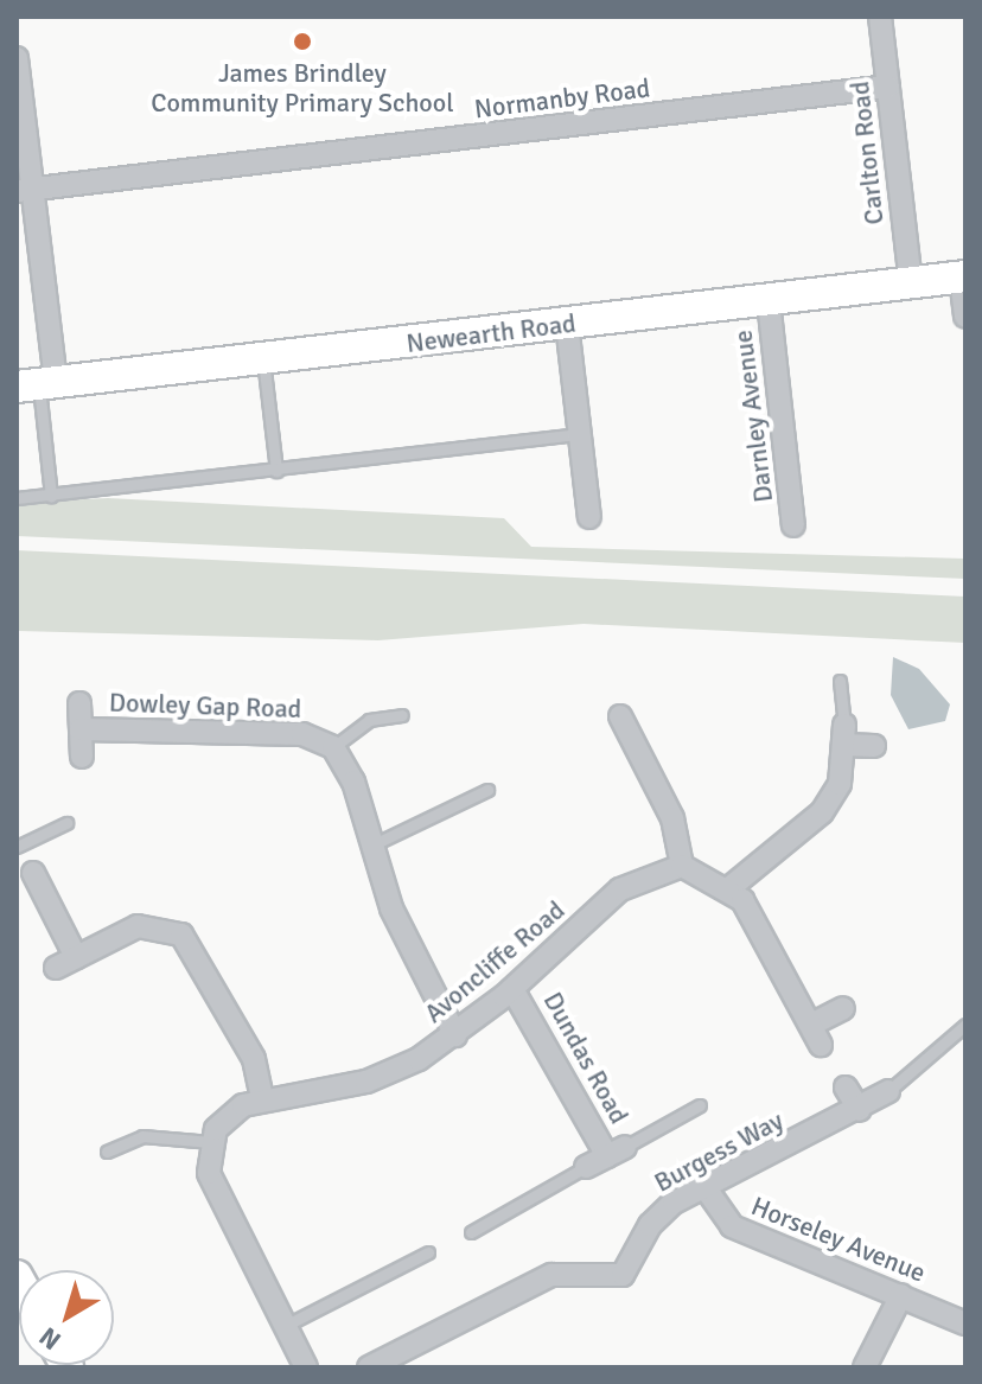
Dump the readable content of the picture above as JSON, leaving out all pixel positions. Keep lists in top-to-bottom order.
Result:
{
  "streets": {
    "main road": ["Newearth Road"],
    "street": [
      "Normanby Road",
      "Carlton Road",
      "Darnley Avenue",
      "Dowley Gap Road",
      "Avoncliffe Road",
      "Dundas Road",
      "Burgess Way",
      "Horseley Avenue"
    ]
  },
  "crossings": [
    ["Normanby Road", "Carlton Road"],
    ["Carlton Road", "Newearth Road"],
    ["Newearth Road", "Darnley Avenue"],
    ["Dowley Gap Road", "Avoncliffe Road"],
    ["Avoncliffe Road", "Dundas Road"],
    ["Burgess Way", "Horseley Avenue"]
  ],
  "places": ["James Brindley Community Primary School"],
  "north": "bottom left"
}
